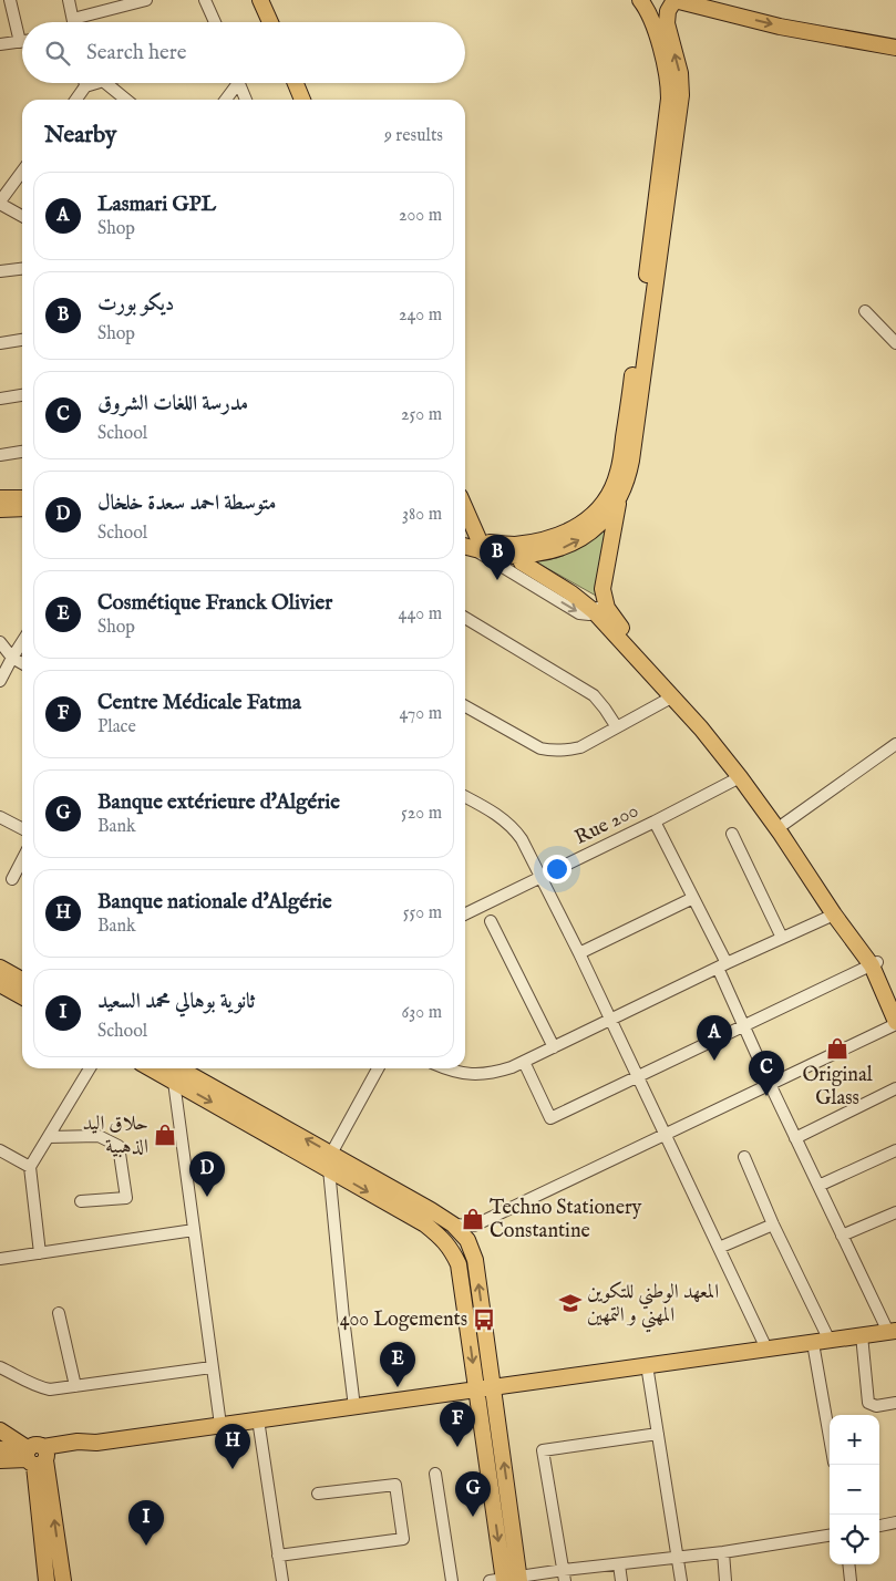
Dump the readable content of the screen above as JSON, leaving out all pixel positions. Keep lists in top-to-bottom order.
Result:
{
  "streets": {
    "street": ["Rue 200"]
  },
  "places": {
    "shop": ["Original Glass", "حلاق اليد الذهبية", "Techno Stationery Constantine"],
    "school or university": ["المعهد الوطني للتكوين المهني و التمهين"],
    "bus stop": ["400 Logements"]
  },
  "page": {
    "search": "Search here",
    "heading": ["Nearby", "9 results"],
    "list": [
      {
        "mark": "A",
        "name": "Lasmari GPL",
        "note": "Shop",
        "value": "200 m"
      },
      {
        "mark": "B",
        "name": "ديكو بورت",
        "note": "Shop",
        "value": "240 m"
      },
      {
        "mark": "C",
        "name": "مدرسة اللغات الشروق",
        "note": "School",
        "value": "250 m"
      },
      {
        "mark": "D",
        "name": "متوسطة احمد سعدة خلخال",
        "note": "School",
        "value": "380 m"
      },
      {
        "mark": "E",
        "name": "Cosmétique Franck Olivier",
        "note": "Shop",
        "value": "440 m"
      },
      {
        "mark": "F",
        "name": "Centre Médicale Fatma",
        "note": "Place",
        "value": "470 m"
      },
      {
        "mark": "G",
        "name": "Banque extérieure d'Algérie",
        "note": "Bank",
        "value": "520 m"
      },
      {
        "mark": "H",
        "name": "Banque nationale d'Algérie",
        "note": "Bank",
        "value": "550 m"
      },
      {
        "mark": "I",
        "name": "ثانوية بوهالي محمد السعيد",
        "note": "School",
        "value": "630 m"
      }
    ],
    "pins": [
      "B",
      "A",
      "C",
      "D",
      "E",
      "F",
      "H",
      "G",
      "I"
    ],
    "map_buttons": ["+", "−"]
  }
}
